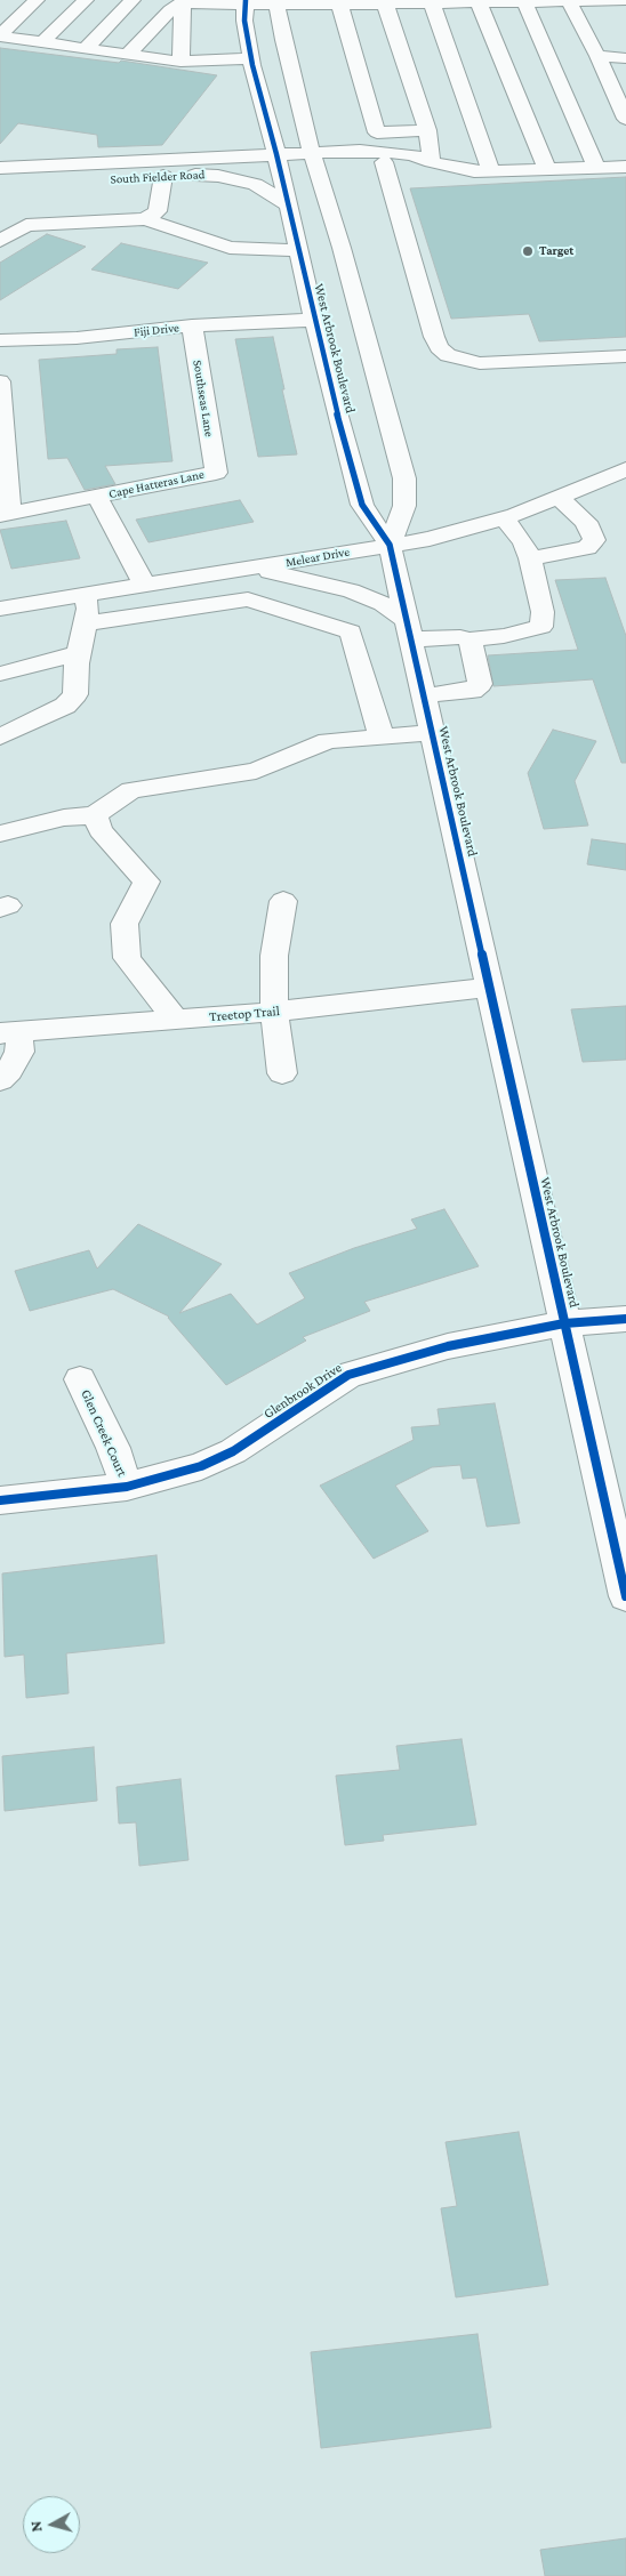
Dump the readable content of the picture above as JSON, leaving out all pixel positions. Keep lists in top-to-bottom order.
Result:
{
  "streets": {
    "street": [
      "South Fielder Road",
      "Fiji Drive",
      "West Arbrook Boulevard",
      "Southseas Lane",
      "Cape Hatteras Lane",
      "Melear Drive",
      "Treetop Trail",
      "Glenbrook Drive",
      "Glen Creek Court"
    ]
  },
  "crossings": [
    ["South Fielder Road", "West Arbrook Boulevard"],
    ["Fiji Drive", "West Arbrook Boulevard"],
    ["Fiji Drive", "Southseas Lane"],
    ["West Arbrook Boulevard", "Melear Drive"],
    ["West Arbrook Boulevard", "Treetop Trail"],
    ["West Arbrook Boulevard", "Glenbrook Drive"],
    ["Southseas Lane", "Cape Hatteras Lane"],
    ["Cape Hatteras Lane", "Melear Drive"],
    ["Glenbrook Drive", "Glen Creek Court"]
  ],
  "places": ["Target"],
  "north": "left"
}
